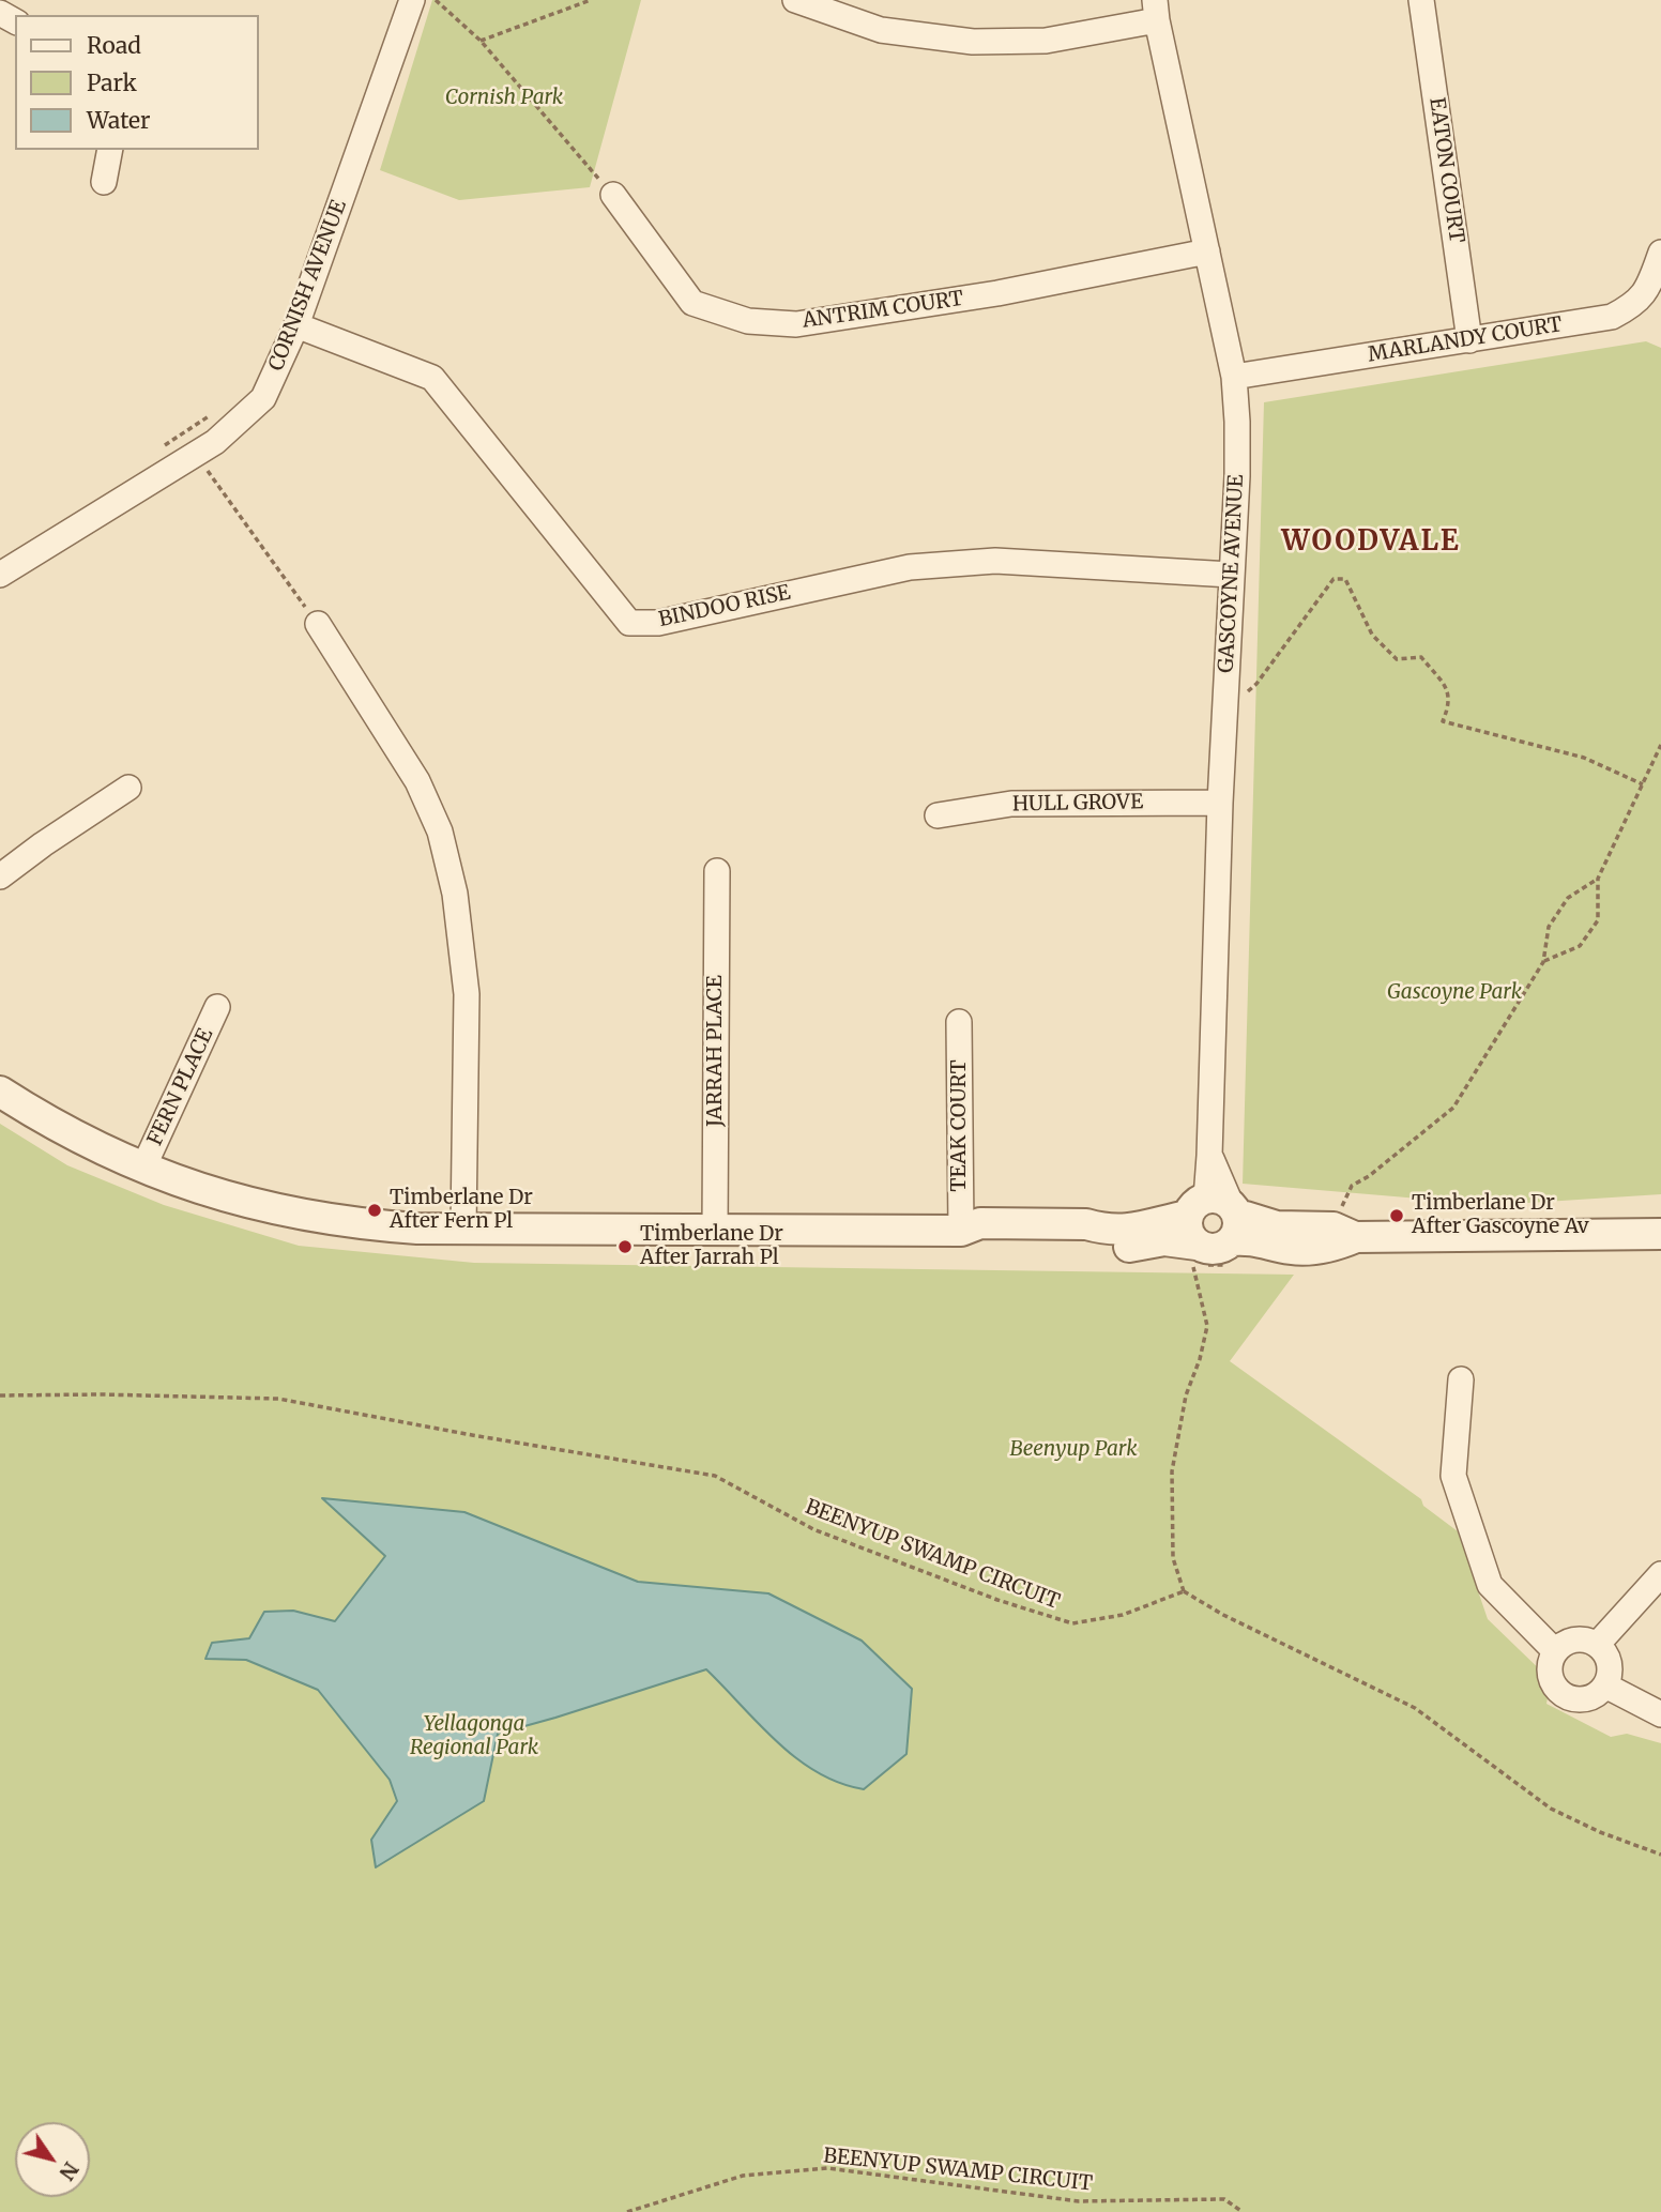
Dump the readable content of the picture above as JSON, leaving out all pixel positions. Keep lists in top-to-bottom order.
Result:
{
  "streets": {
    "street": [
      "EATON COURT",
      "CORNISH AVENUE",
      "ANTRIM COURT",
      "MARLANDY COURT",
      "GASCOYNE AVENUE",
      "BINDOO RISE",
      "HULL GROVE",
      "JARRAH PLACE",
      "FERN PLACE",
      "TEAK COURT"
    ],
    "path": ["BEENYUP SWAMP CIRCUIT"]
  },
  "crossings": [
    ["EATON COURT", "MARLANDY COURT"],
    ["CORNISH AVENUE", "BINDOO RISE"],
    ["ANTRIM COURT", "GASCOYNE AVENUE"],
    ["MARLANDY COURT", "GASCOYNE AVENUE"],
    ["GASCOYNE AVENUE", "BINDOO RISE"],
    ["GASCOYNE AVENUE", "HULL GROVE"]
  ],
  "districts": ["WOODVALE"],
  "parks": [
    "Cornish Park",
    "Gascoyne Park",
    "Beenyup Park",
    "Yellagonga Regional Park"
  ],
  "places": ["Timberlane Dr After Fern Pl", "Timberlane Dr After Gascoyne Av", "Timberlane Dr After Jarrah Pl"],
  "legend": ["Road", "Park", "Water"],
  "north": "bottom right"
}
